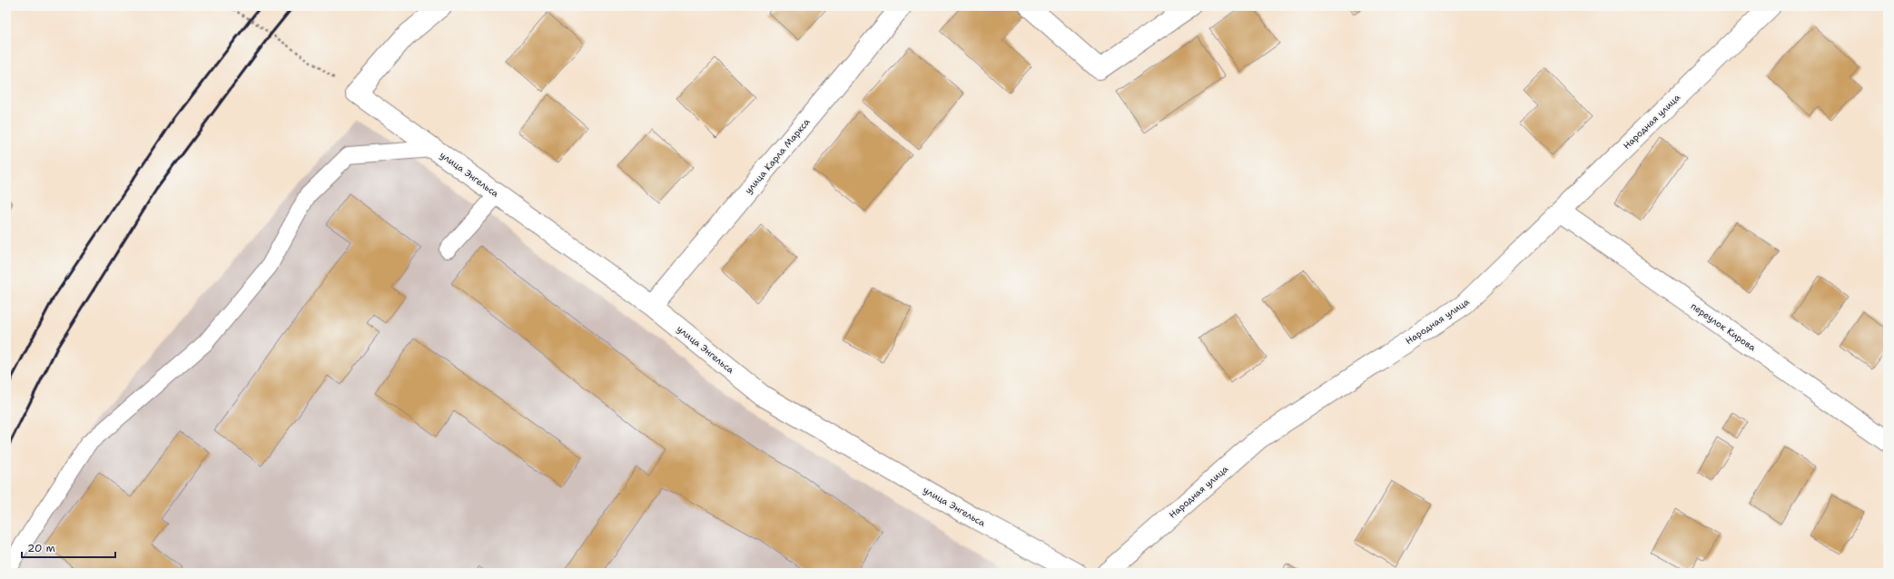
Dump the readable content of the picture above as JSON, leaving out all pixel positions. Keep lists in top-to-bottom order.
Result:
{
  "streets": {
    "street": [
      "Народная улица",
      "улица Карла Маркса",
      "улица Энгельса",
      "переулок Кирова"
    ]
  },
  "crossings": [
    ["Народная улица", "переулок Кирова"],
    ["улица Карла Маркса", "улица Энгельса"]
  ],
  "scale_bar": "20 m"
}
